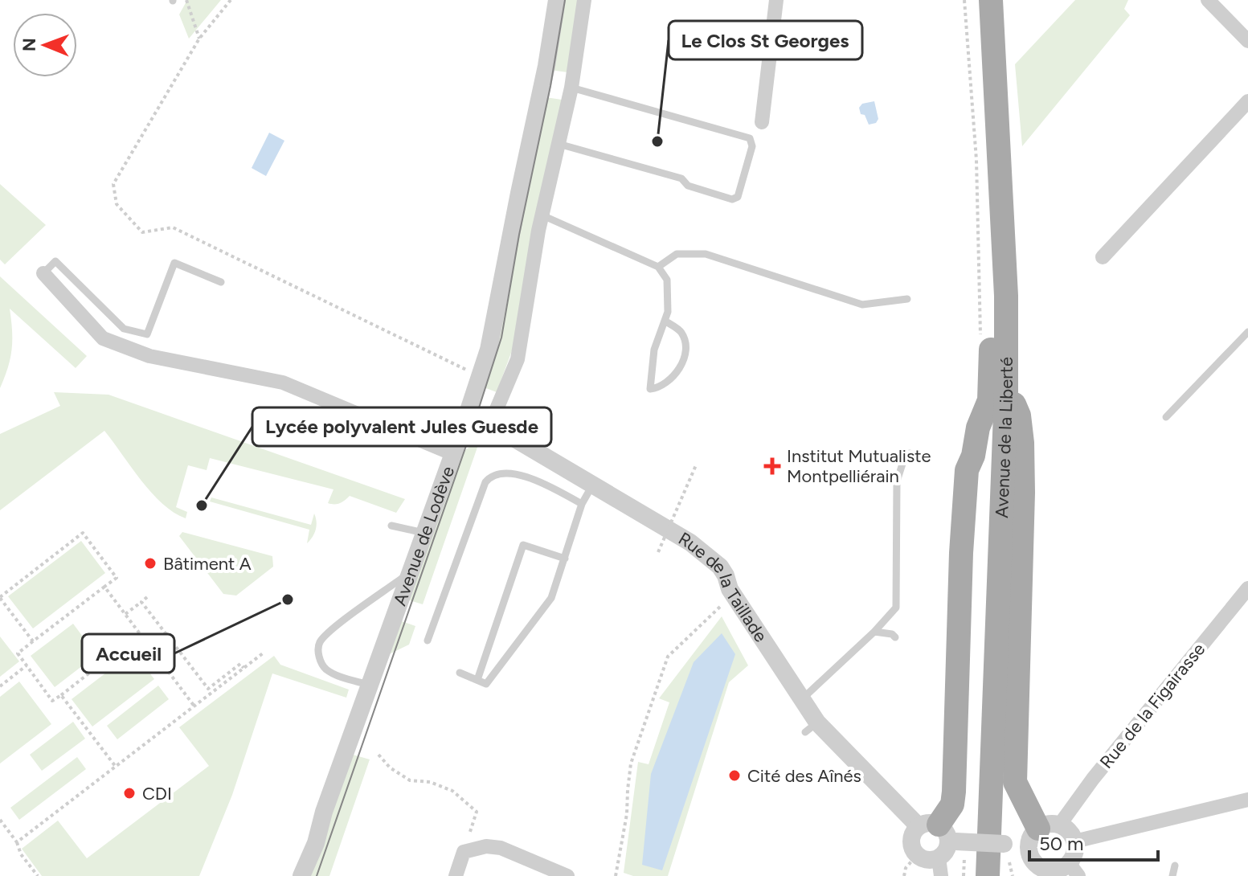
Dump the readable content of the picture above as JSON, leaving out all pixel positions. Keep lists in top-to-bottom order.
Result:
{
  "streets": {
    "main road": ["Avenue de la Liberté"],
    "street": ["Avenue de Lodève", "Rue de la Taillade", "Rue de la Figairasse"]
  },
  "crossings": [
    ["Avenue de Lodève", "Rue de la Taillade"]
  ],
  "places": {
    "other": [
      "Le Clos St Georges",
      "Lycée polyvalent Jules Guesde",
      "Bâtiment A",
      "Accueil",
      "Cité des Aînés",
      "CDI"
    ],
    "health": ["Institut Mutualiste Montpelliérain"]
  },
  "scale_bar": "50 m",
  "north": "left"
}
